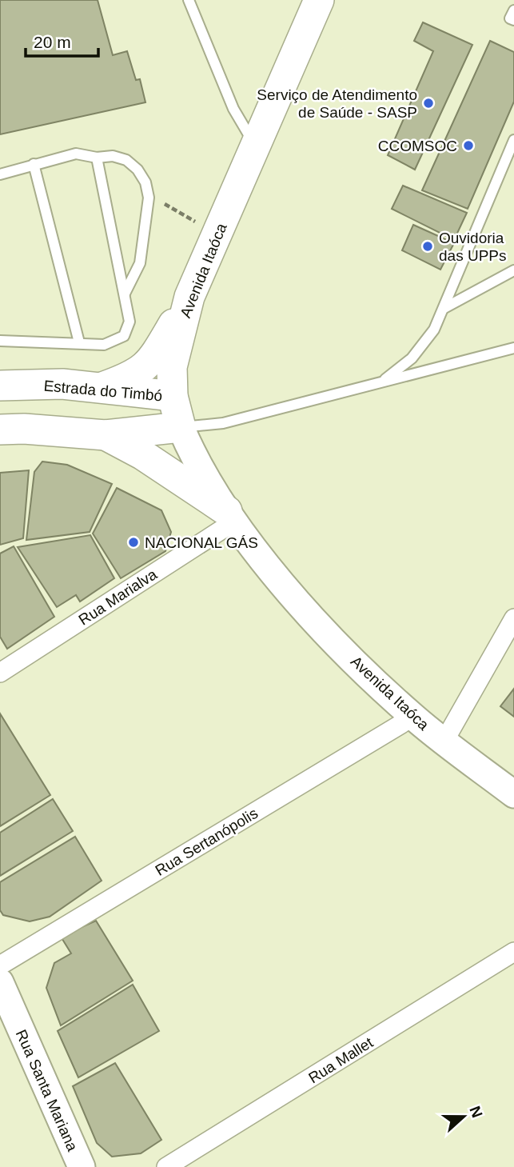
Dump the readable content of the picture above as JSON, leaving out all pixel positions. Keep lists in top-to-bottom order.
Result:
{
  "streets": {
    "main road": ["Avenida Itaóca", "Estrada do Timbó", "Rua Santa Mariana"],
    "street": ["Rua Marialva", "Rua Sertanópolis", "Rua Mallet"]
  },
  "crossings": [
    ["Avenida Itaóca", "Estrada do Timbó"],
    ["Avenida Itaóca", "Rua Marialva"],
    ["Avenida Itaóca", "Rua Sertanópolis"]
  ],
  "places": [
    "Serviço de Atendimento de Saúde - SASP",
    "CCOMSOC",
    "Ouvidoria das UPPs",
    "NACIONAL GÁS"
  ],
  "scale_bar": "20 m",
  "north": "right"
}
